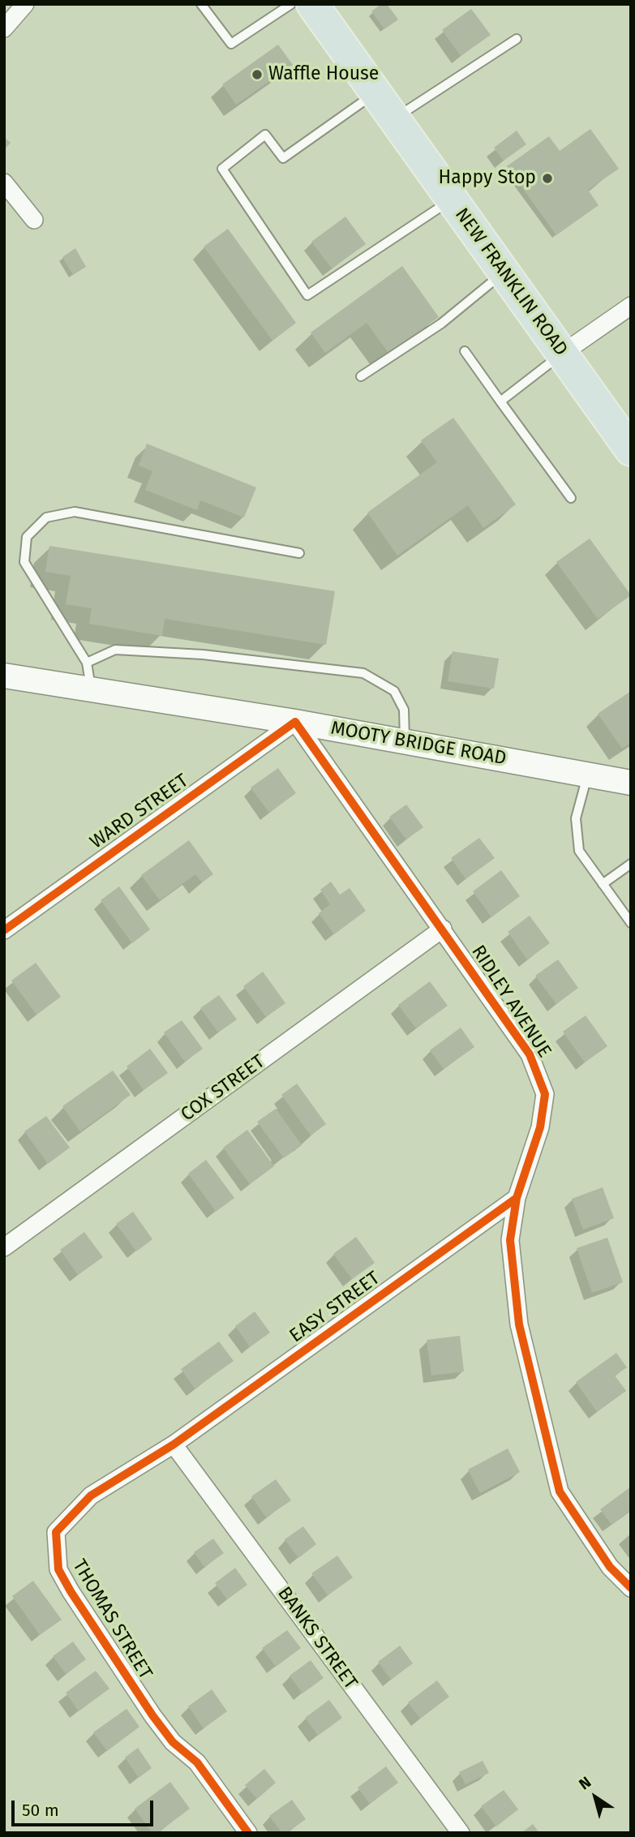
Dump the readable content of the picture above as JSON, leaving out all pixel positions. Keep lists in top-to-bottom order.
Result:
{
  "streets": {
    "highway": ["NEW FRANKLIN ROAD"],
    "street": [
      "MOOTY BRIDGE ROAD",
      "WARD STREET",
      "RIDLEY AVENUE",
      "COX STREET",
      "EASY STREET",
      "THOMAS STREET",
      "BANKS STREET"
    ]
  },
  "crossings": [
    ["MOOTY BRIDGE ROAD", "WARD STREET"],
    ["MOOTY BRIDGE ROAD", "RIDLEY AVENUE"],
    ["WARD STREET", "RIDLEY AVENUE"],
    ["RIDLEY AVENUE", "COX STREET"],
    ["RIDLEY AVENUE", "EASY STREET"],
    ["EASY STREET", "THOMAS STREET"],
    ["EASY STREET", "BANKS STREET"],
    ["THOMAS STREET", "BANKS STREET"]
  ],
  "places": ["Waffle House", "Happy Stop"],
  "scale_bar": "50 m",
  "north": "top left"
}
